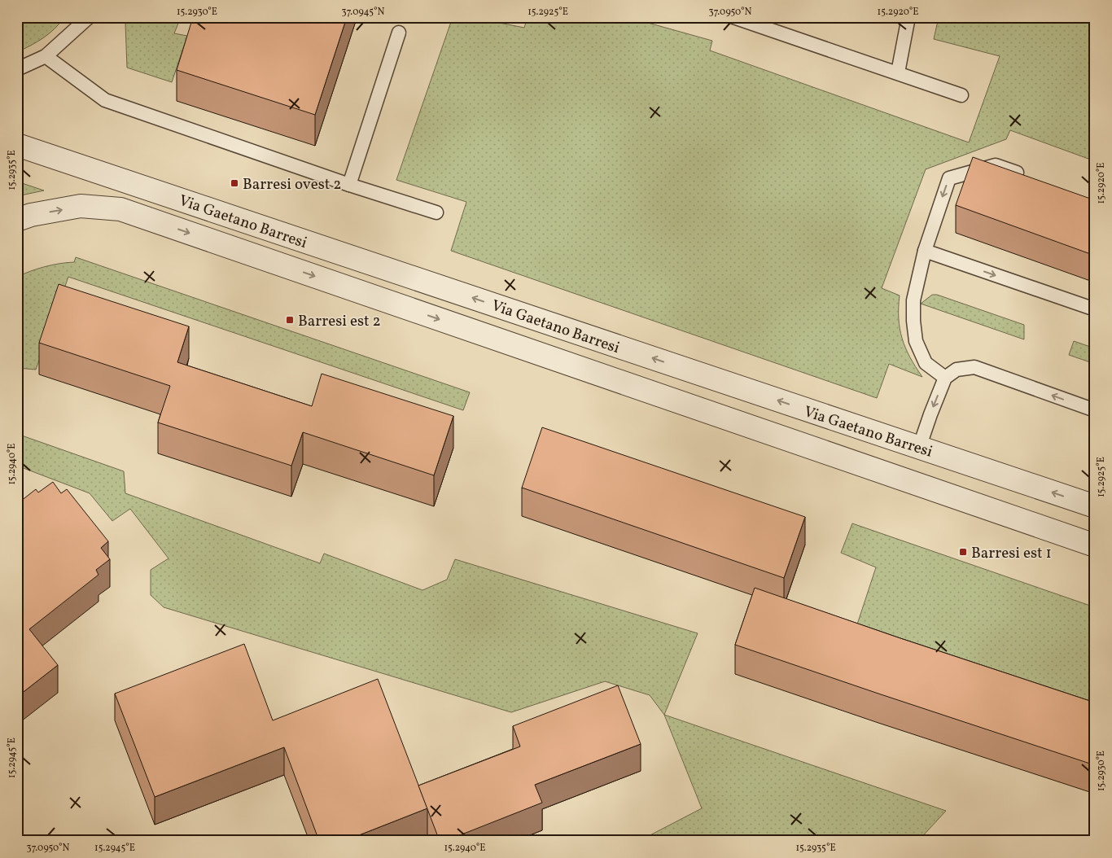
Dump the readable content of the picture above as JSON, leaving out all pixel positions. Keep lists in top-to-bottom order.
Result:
{
  "streets": {
    "street": ["Via Gaetano Barresi"]
  },
  "places": {
    "transit": ["Barresi ovest 2", "Barresi est 2", "Barresi est 1"]
  },
  "coordinates": [
    "15.2930°E",
    "37.0945°N",
    "15.2925°E",
    "37.0950°N",
    "15.2920°E",
    "15.2935°E",
    "15.2940°E",
    "15.2945°E"
  ]
}
